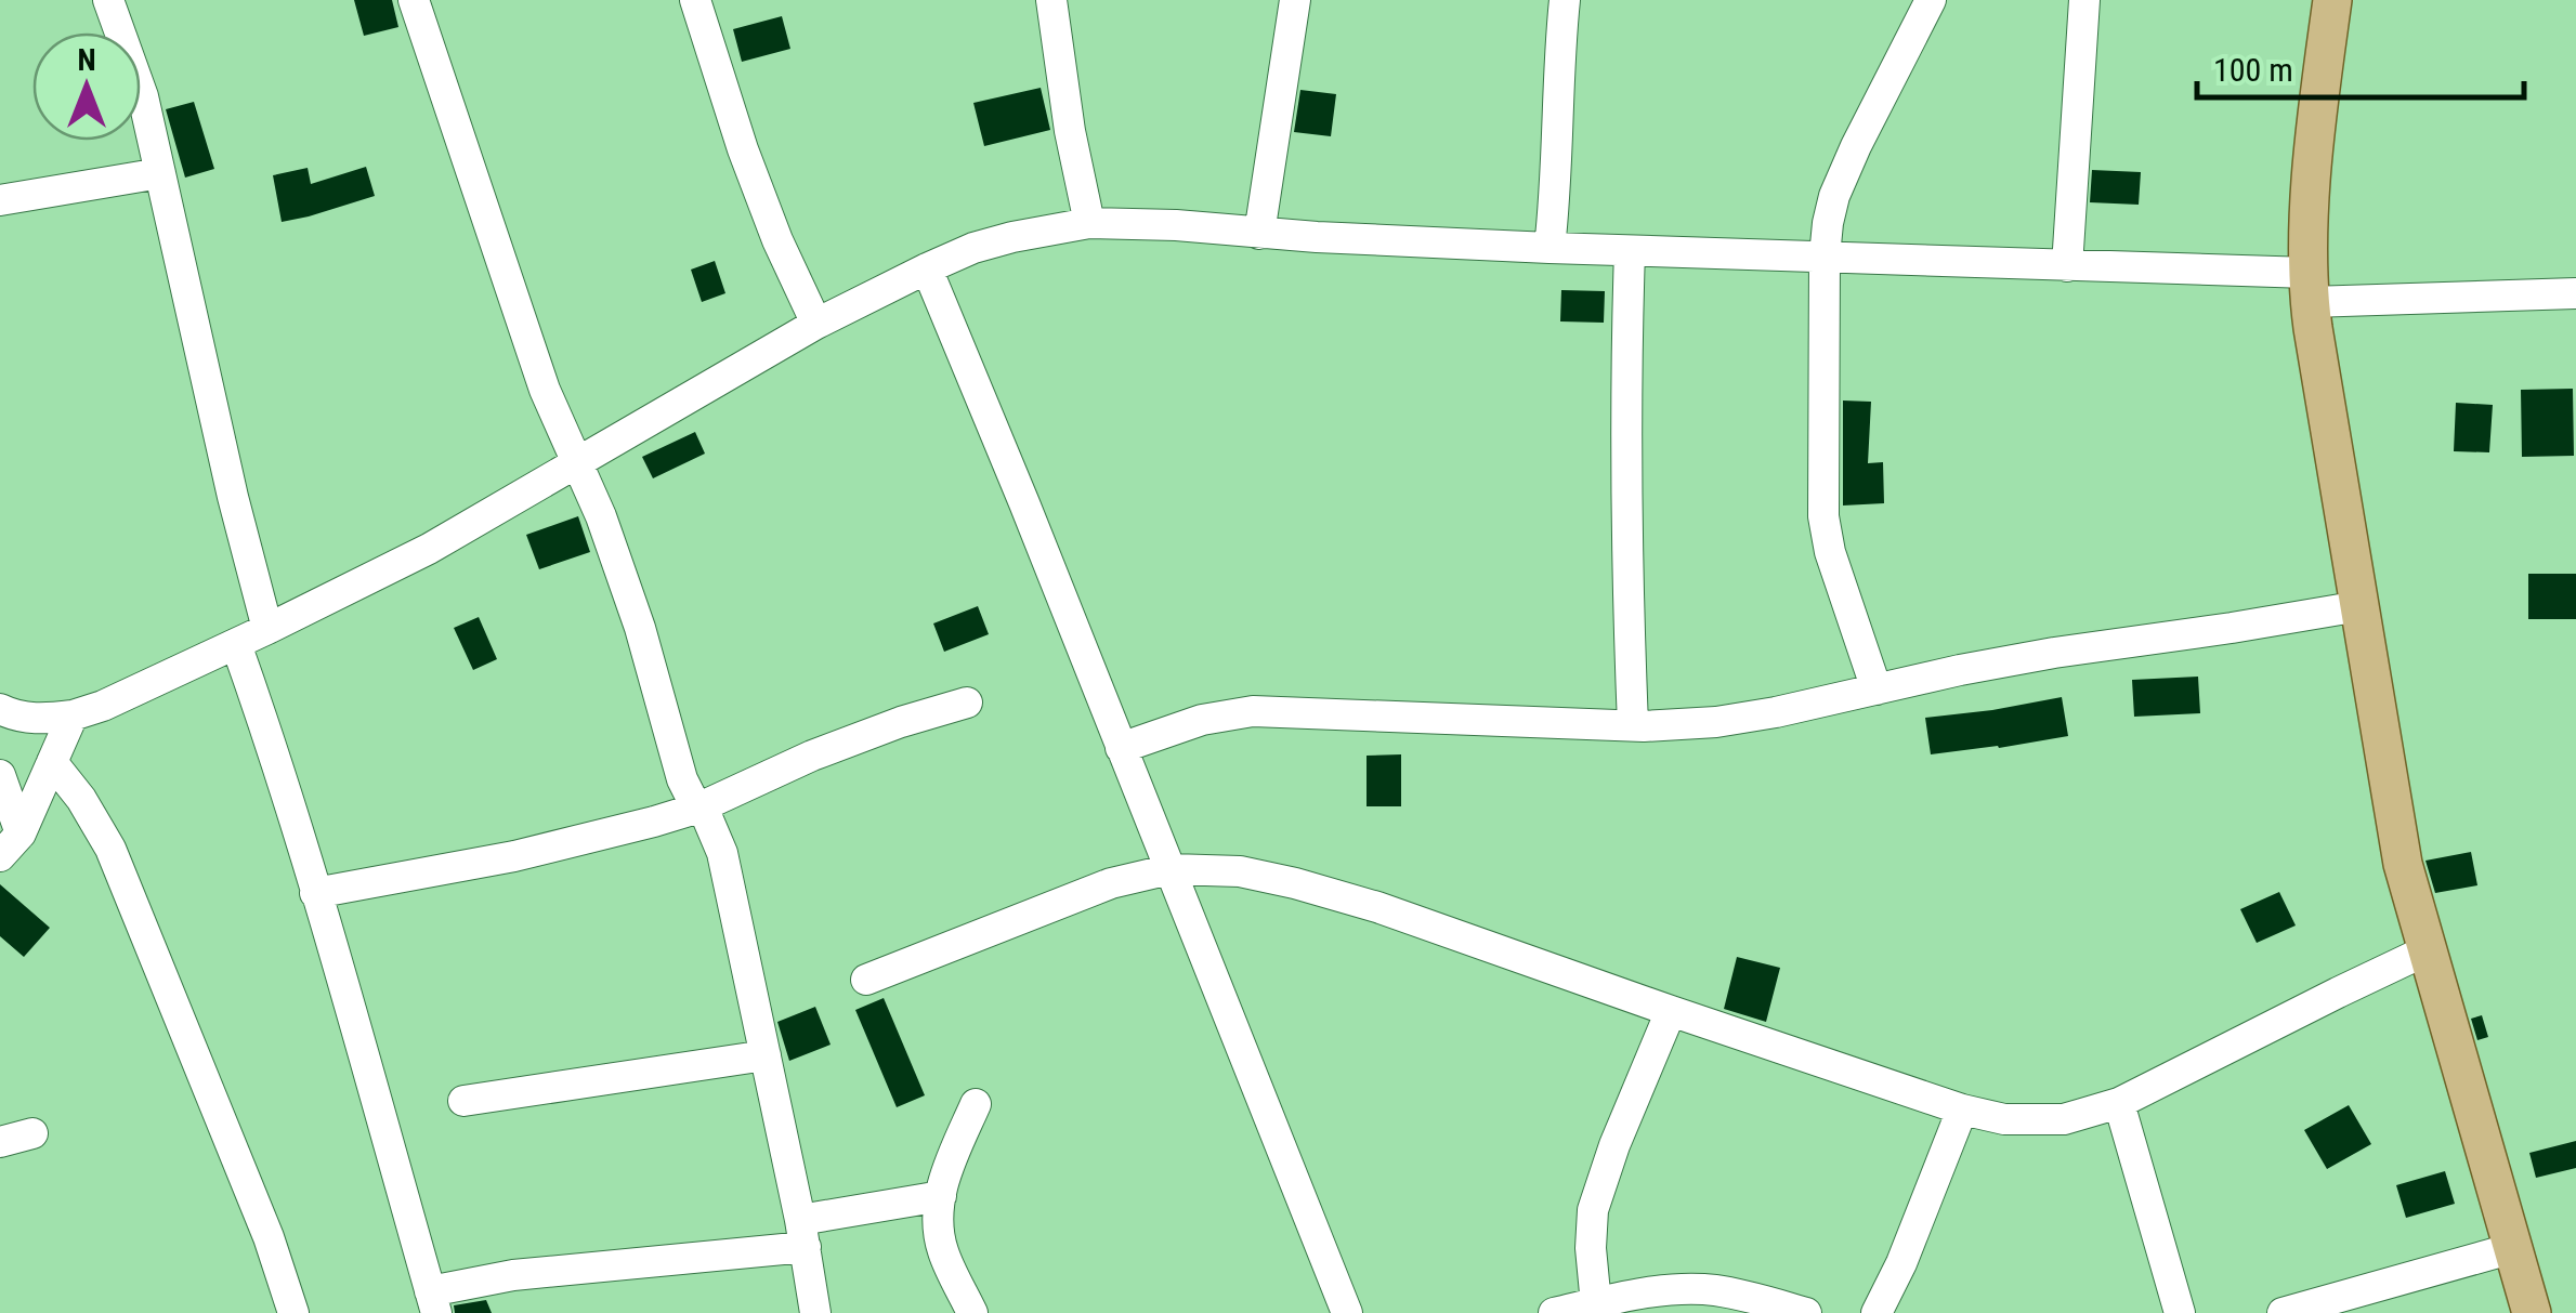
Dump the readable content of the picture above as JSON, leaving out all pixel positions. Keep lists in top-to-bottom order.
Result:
{
  "scale_bar": "100 m",
  "north": "top"
}
